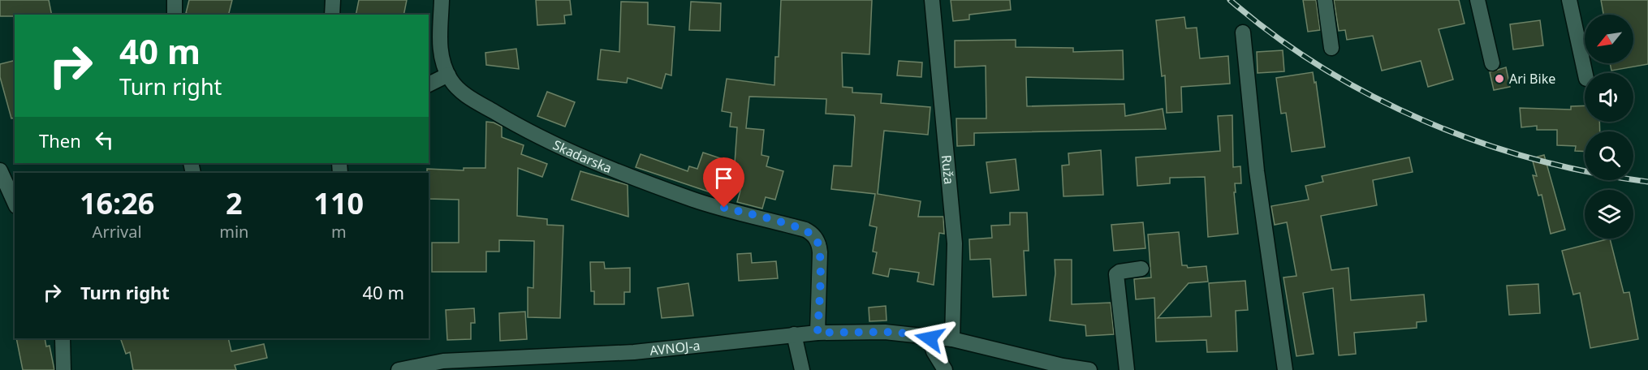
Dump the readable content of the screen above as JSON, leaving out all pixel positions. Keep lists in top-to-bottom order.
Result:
{
  "streets": {
    "street": ["Skadarska", "Ruža", "AVNOJ-a"]
  },
  "crossings": [
    ["Skadarska", "AVNOJ-a"],
    ["Ruža", "AVNOJ-a"]
  ],
  "places": ["Ari Bike"],
  "north": "bottom left",
  "page": {
    "turn": ["40 m", "Turn right"],
    "then": "Then",
    "eta": [
      "16:26",
      "Arrival",
      "2",
      "min",
      "110",
      "m"
    ],
    "list": [
      {
        "name": "Turn right",
        "value": "40 m"
      }
    ]
  }
}
